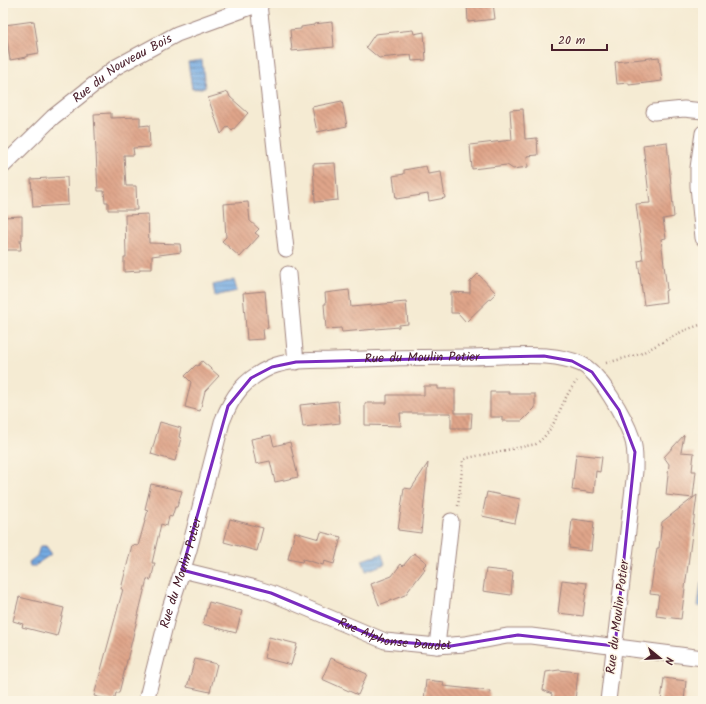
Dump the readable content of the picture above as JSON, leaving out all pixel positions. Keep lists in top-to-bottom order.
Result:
{
  "streets": {
    "street": ["Rue du Nouveau Bois", "Rue du Moulin Potier", "Rue Alphonse Daudet"]
  },
  "crossings": [
    ["Rue du Moulin Potier", "Rue Alphonse Daudet"]
  ],
  "scale_bar": "20 m",
  "north": "right"
}
